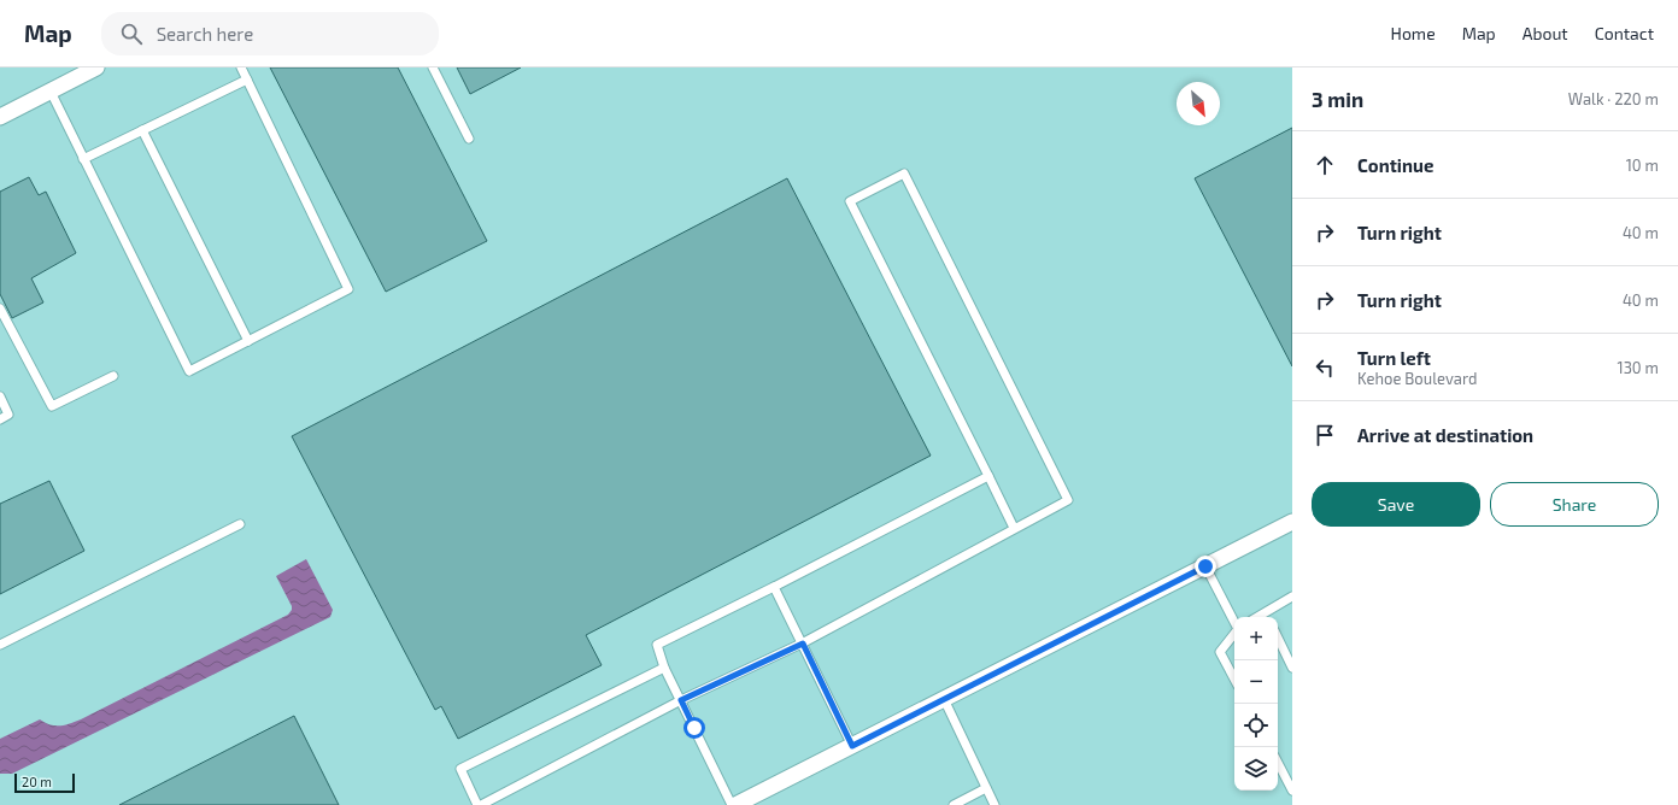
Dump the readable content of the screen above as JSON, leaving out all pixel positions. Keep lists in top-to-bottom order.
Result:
{
  "scale_bar": "20 m",
  "north": "bottom right",
  "page": {
    "header": "Map",
    "search": "Search here",
    "nav": [
      "Home",
      "Map",
      "About",
      "Contact"
    ],
    "heading": ["3 min", "Walk · 220 m"],
    "list": [
      ["Continue", "10 m"],
      ["Turn right", "40 m"],
      ["Turn right", "40 m"],
      ["Turn left", "Kehoe Boulevard", "130 m"],
      "Arrive at destination"
    ],
    "buttons": ["Save", "Share"],
    "map_buttons": ["+", "−"],
    "scale": "20 m"
  }
}
